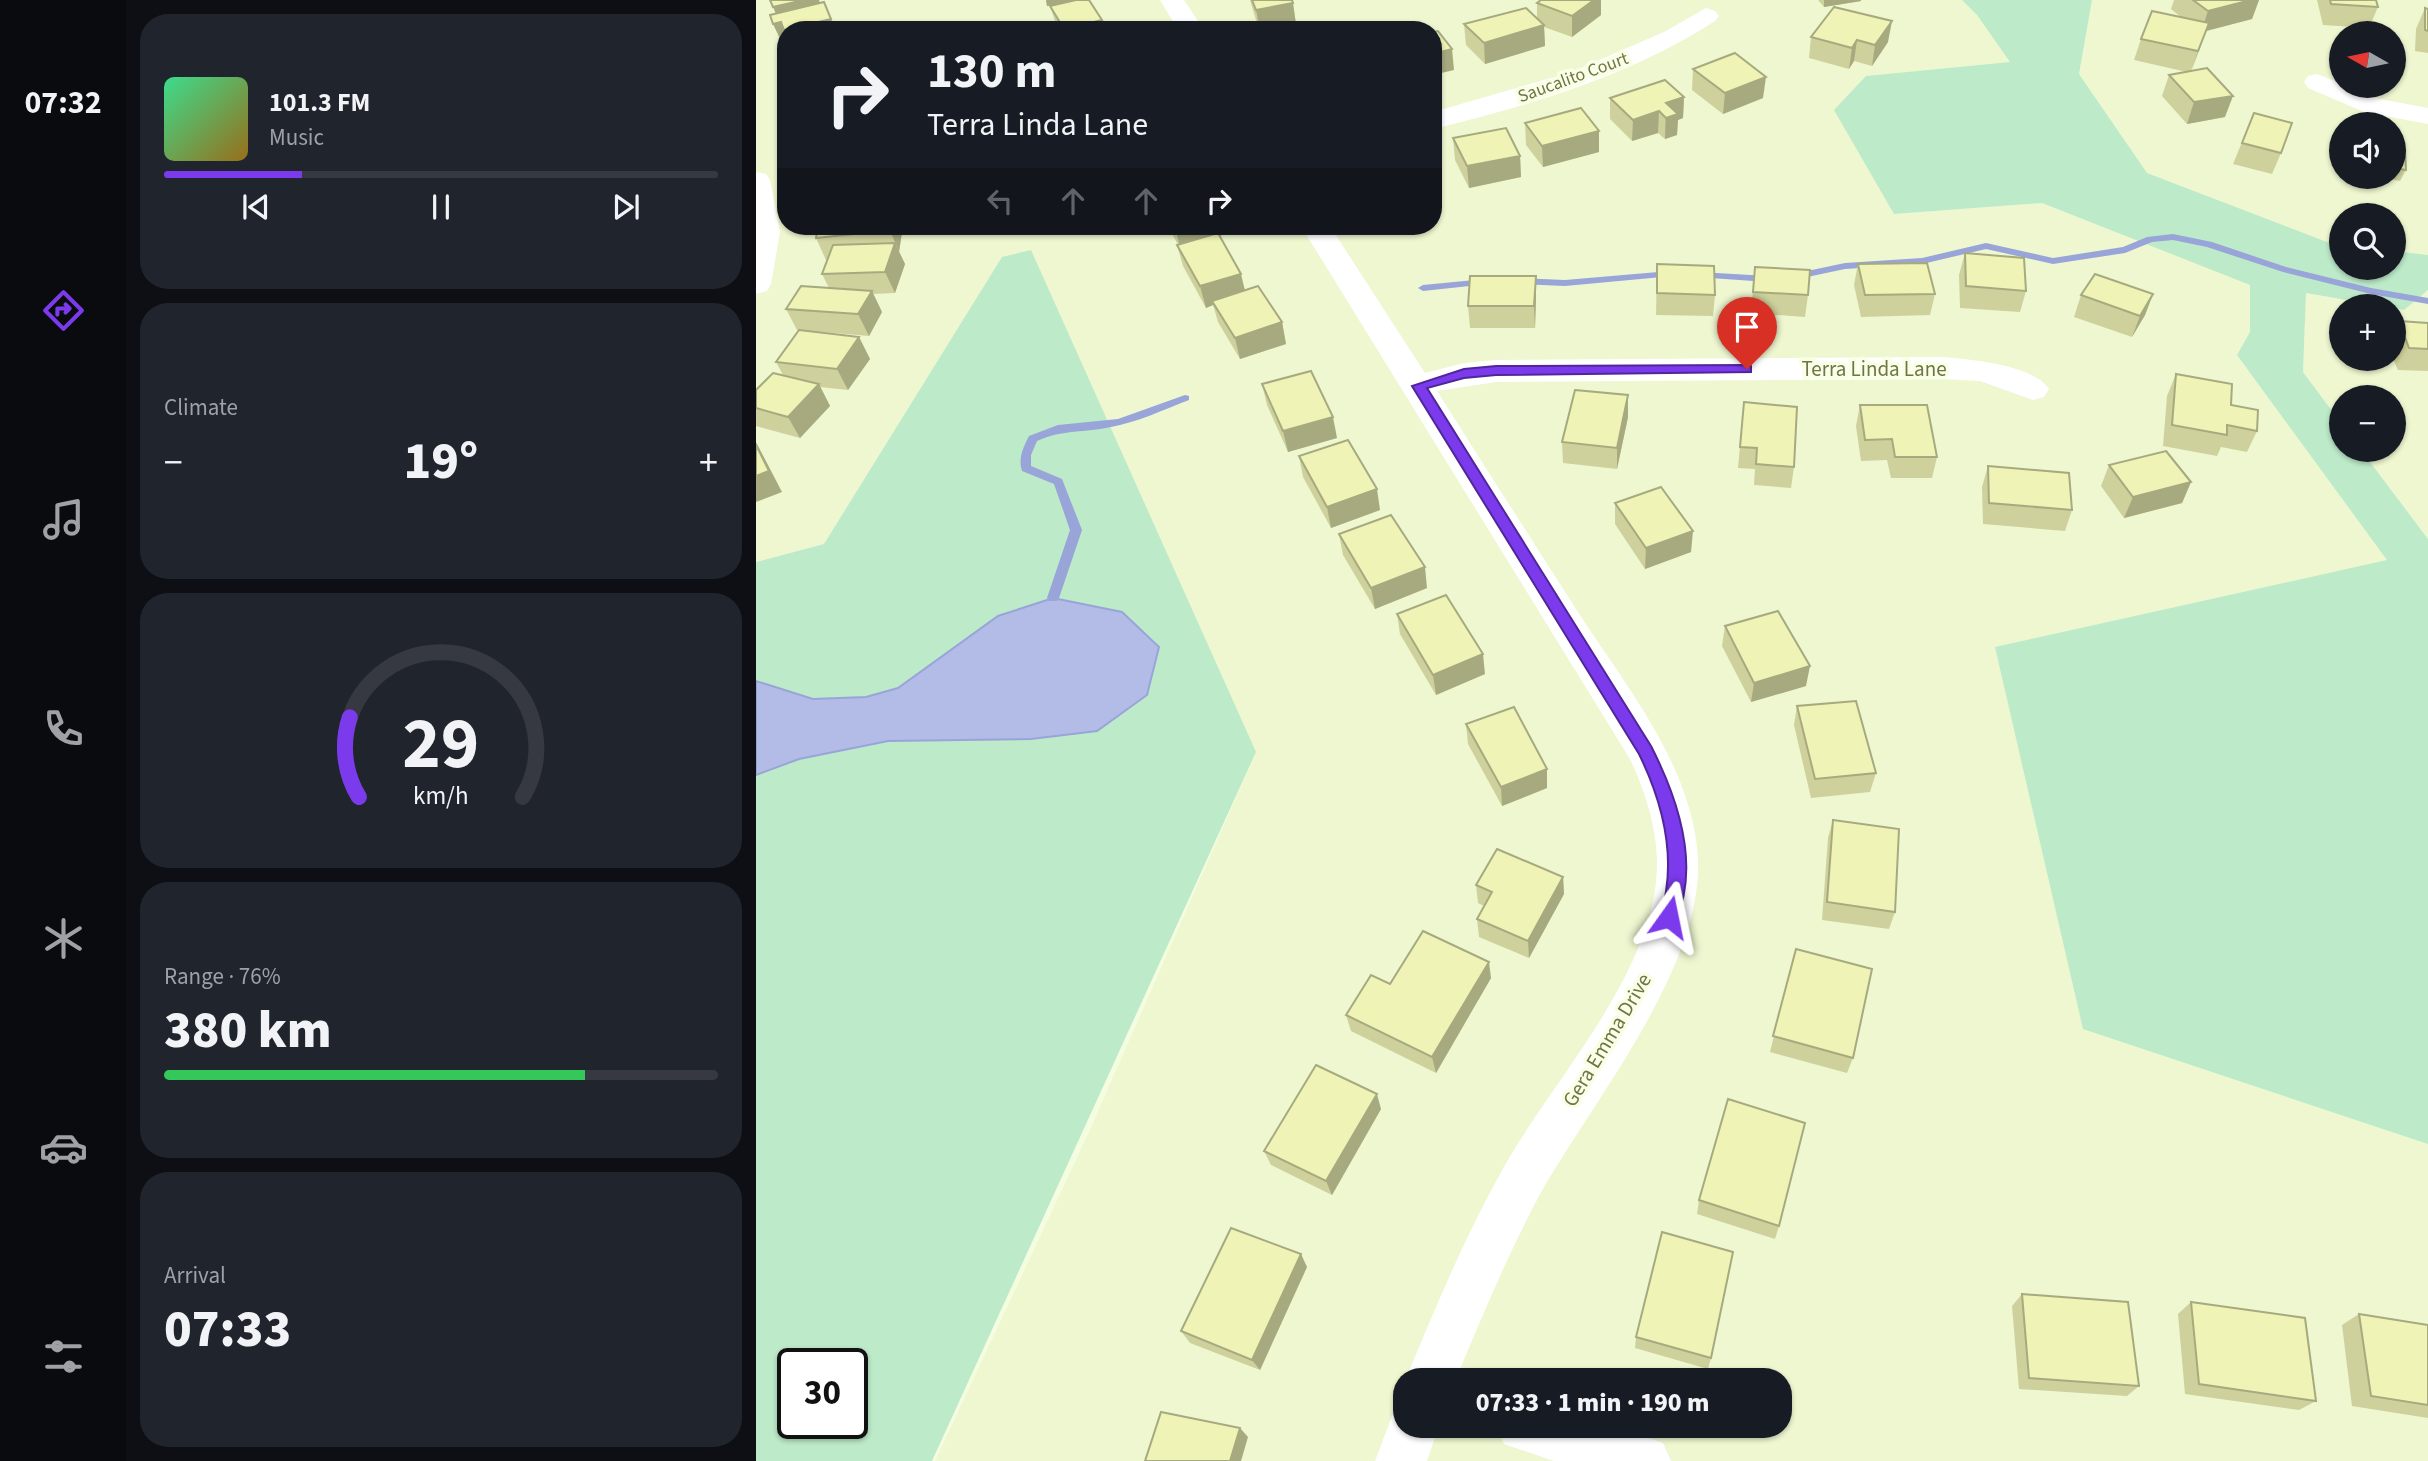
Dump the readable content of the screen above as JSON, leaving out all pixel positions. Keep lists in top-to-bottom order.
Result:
{
  "streets": {
    "street": ["Saucalito Court", "Terra Linda Lane", "Gera Emma Drive"]
  },
  "crossings": [
    ["Terra Linda Lane", "Gera Emma Drive"]
  ],
  "north": "left",
  "page": {
    "tabs": "07:32",
    "map_buttons": ["+", "−"],
    "turn": ["130 m", "Terra Linda Lane"],
    "song": ["101.3 FM", "Music"],
    "tile": [
      "Climate",
      ["Range · 76%", "380 km"],
      ["Arrival", "07:33"]
    ],
    "heat": ["−", "19°", "+"],
    "limit": "30",
    "trip": "07:33 · 1 min · 190 m",
    "gauge": ["29", "km/h"]
  }
}
